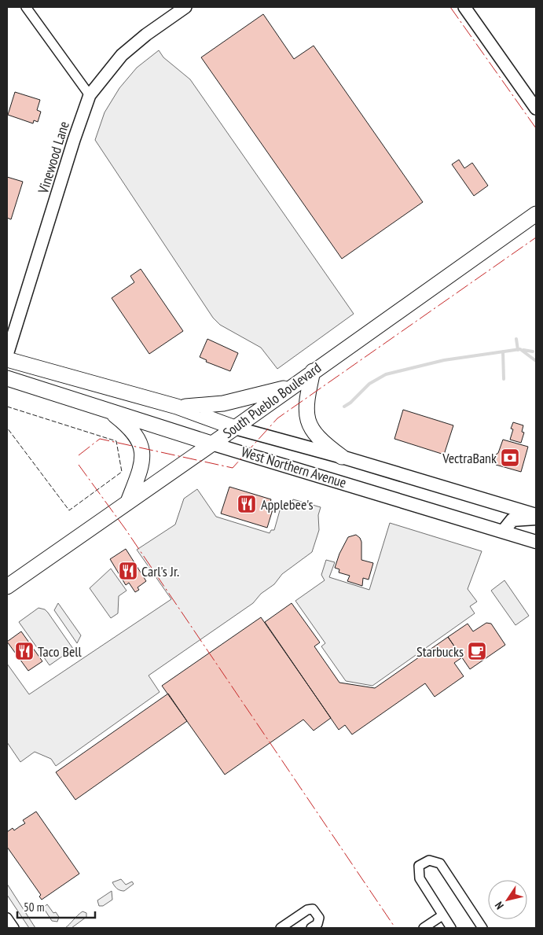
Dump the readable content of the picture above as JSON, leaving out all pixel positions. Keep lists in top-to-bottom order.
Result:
{
  "streets": {
    "main road": ["South Pueblo Boulevard", "West Northern Avenue"],
    "street": ["Vinewood Lane"]
  },
  "crossings": [
    ["South Pueblo Boulevard", "West Northern Avenue"]
  ],
  "places": {
    "bank": ["VectraBank"],
    "restaurant": ["Applebee's", "Carl's Jr.", "Taco Bell"],
    "cafe": ["Starbucks"]
  },
  "scale_bar": "50 m",
  "north": "bottom left"
}
